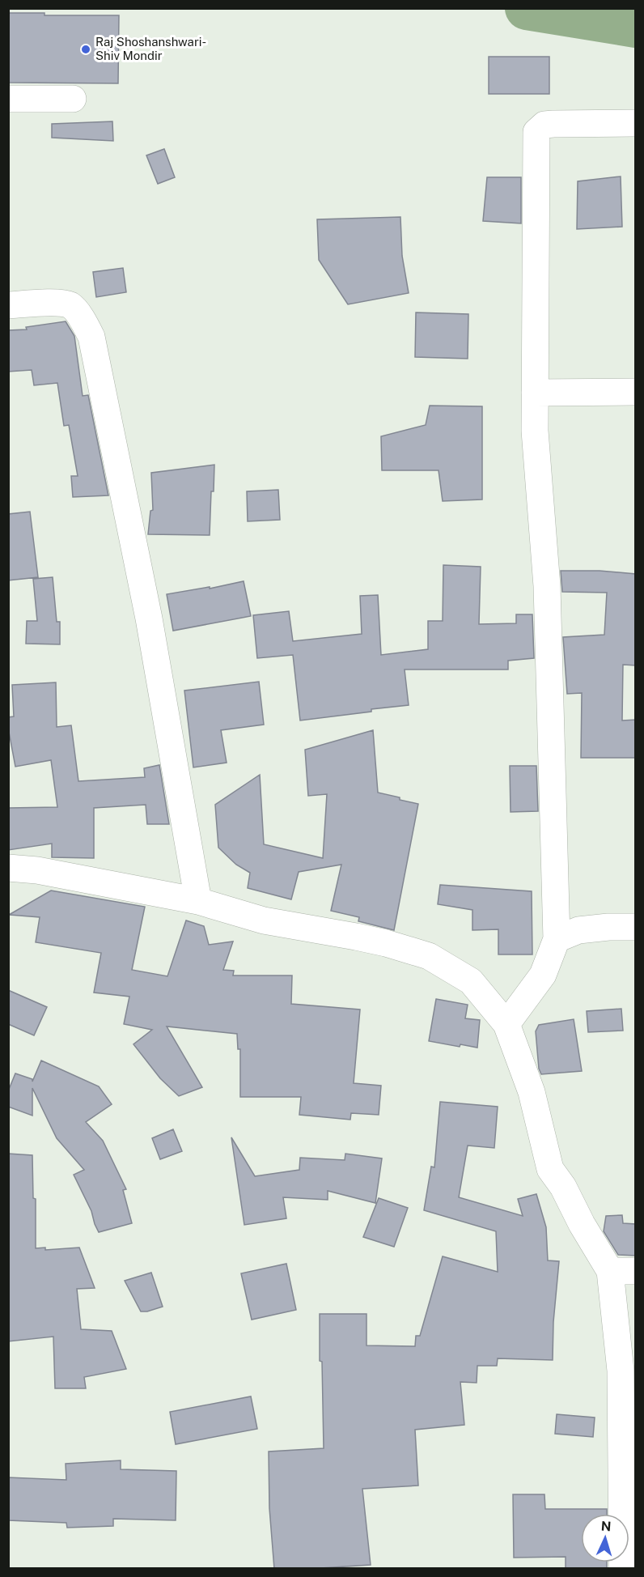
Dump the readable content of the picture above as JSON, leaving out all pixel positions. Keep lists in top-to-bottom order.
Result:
{
  "places": ["Raj Shoshanshwari- Shiv Mondir"],
  "north": "top"
}
